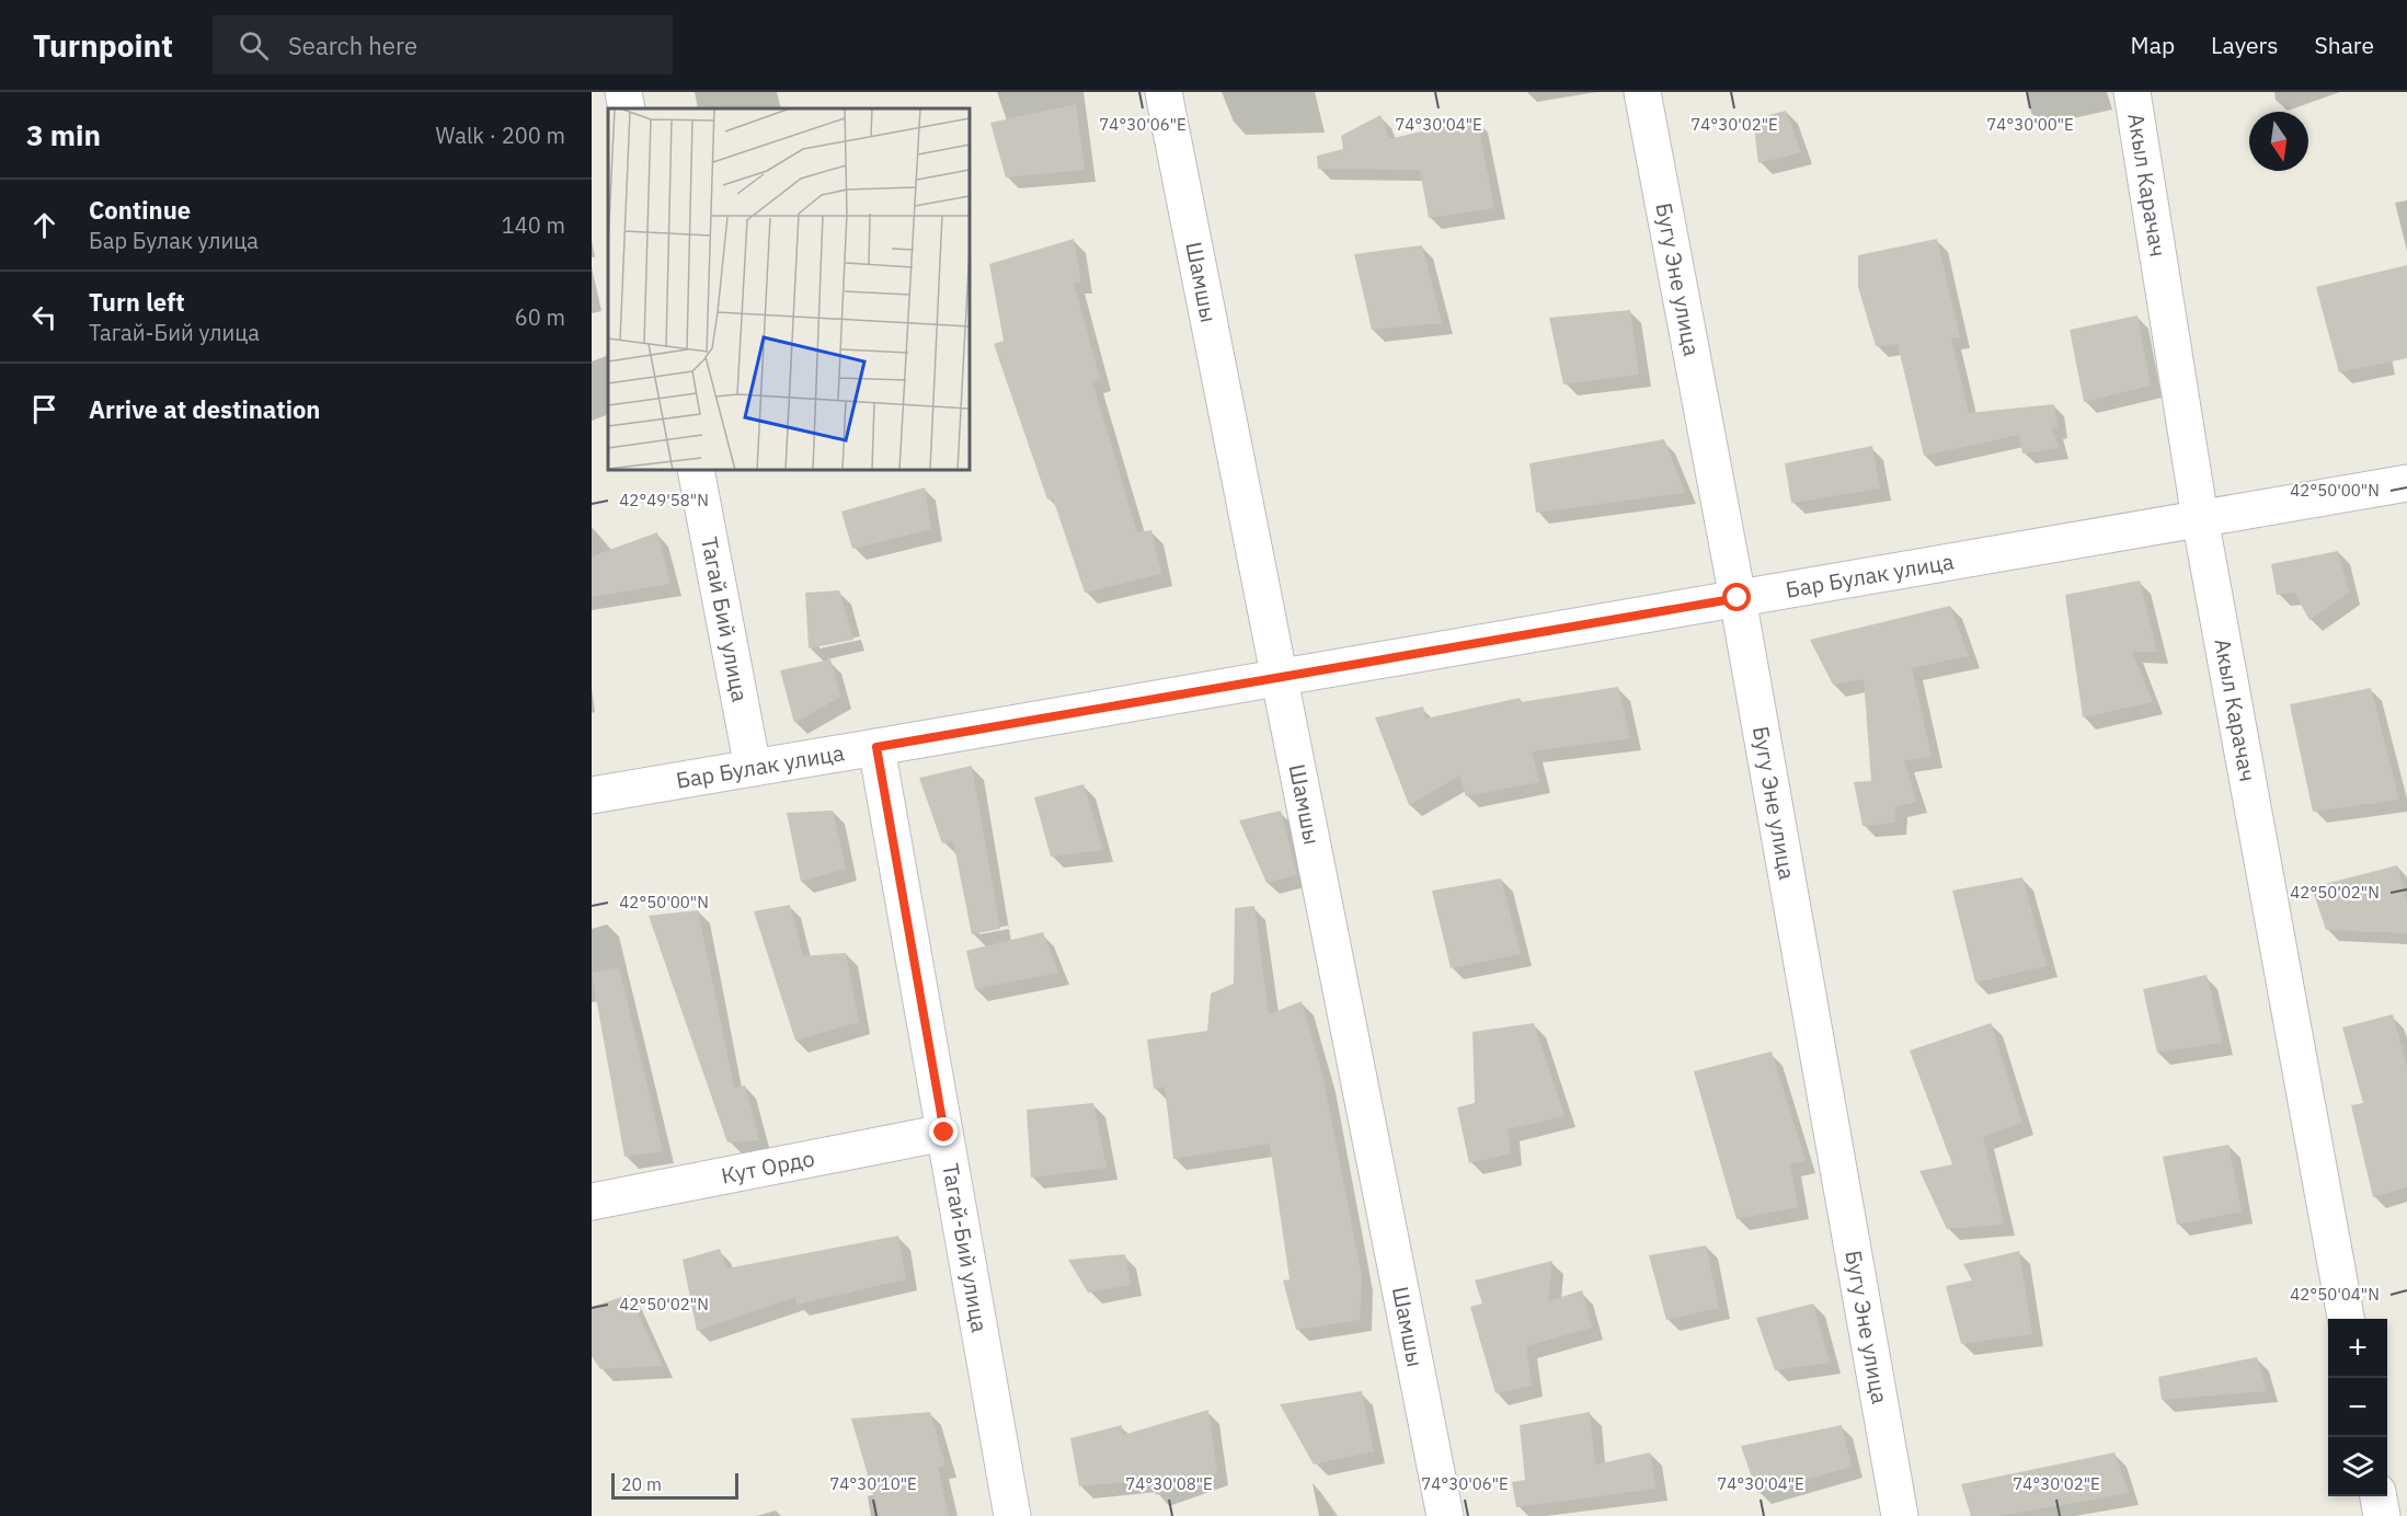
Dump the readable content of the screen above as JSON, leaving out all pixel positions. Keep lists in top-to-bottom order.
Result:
{
  "streets": {
    "street": [
      "Акыл Карачач",
      "Бугу Эне улица",
      "Шамшы",
      "Бар Булак улица",
      "Тагай Бий улица",
      "Кут Ордо",
      "Тагай-Бий улица"
    ]
  },
  "crossings": [
    ["Акыл Карачач", "Бар Булак улица"],
    ["Бугу Эне улица", "Бар Булак улица"],
    ["Шамшы", "Бар Булак улица"],
    ["Бар Булак улица", "Тагай Бий улица"],
    ["Бар Булак улица", "Тагай-Бий улица"],
    ["Кут Ордо", "Тагай-Бий улица"]
  ],
  "scale_bar": "20 m",
  "north": "bottom",
  "page": {
    "header": "Turnpoint",
    "search": "Search here",
    "nav": ["Map", "Layers", "Share"],
    "heading": ["3 min", "Walk · 200 m"],
    "list": [
      ["Continue", "Бар Булак улица", "140 m"],
      ["Turn left", "Тагай-Бий улица", "60 m"],
      "Arrive at destination"
    ],
    "map_buttons": ["+", "−"],
    "scale": "20 m"
  },
  "coordinates": [
    "74°30'06\"E",
    "74°30'04\"E",
    "74°30'02\"E",
    "74°30'00\"E",
    "42°50'00\"N",
    "42°49'58\"N",
    "42°50'02\"N",
    "42°50'04\"N",
    "74°30'10\"E",
    "74°30'08\"E"
  ]
}
